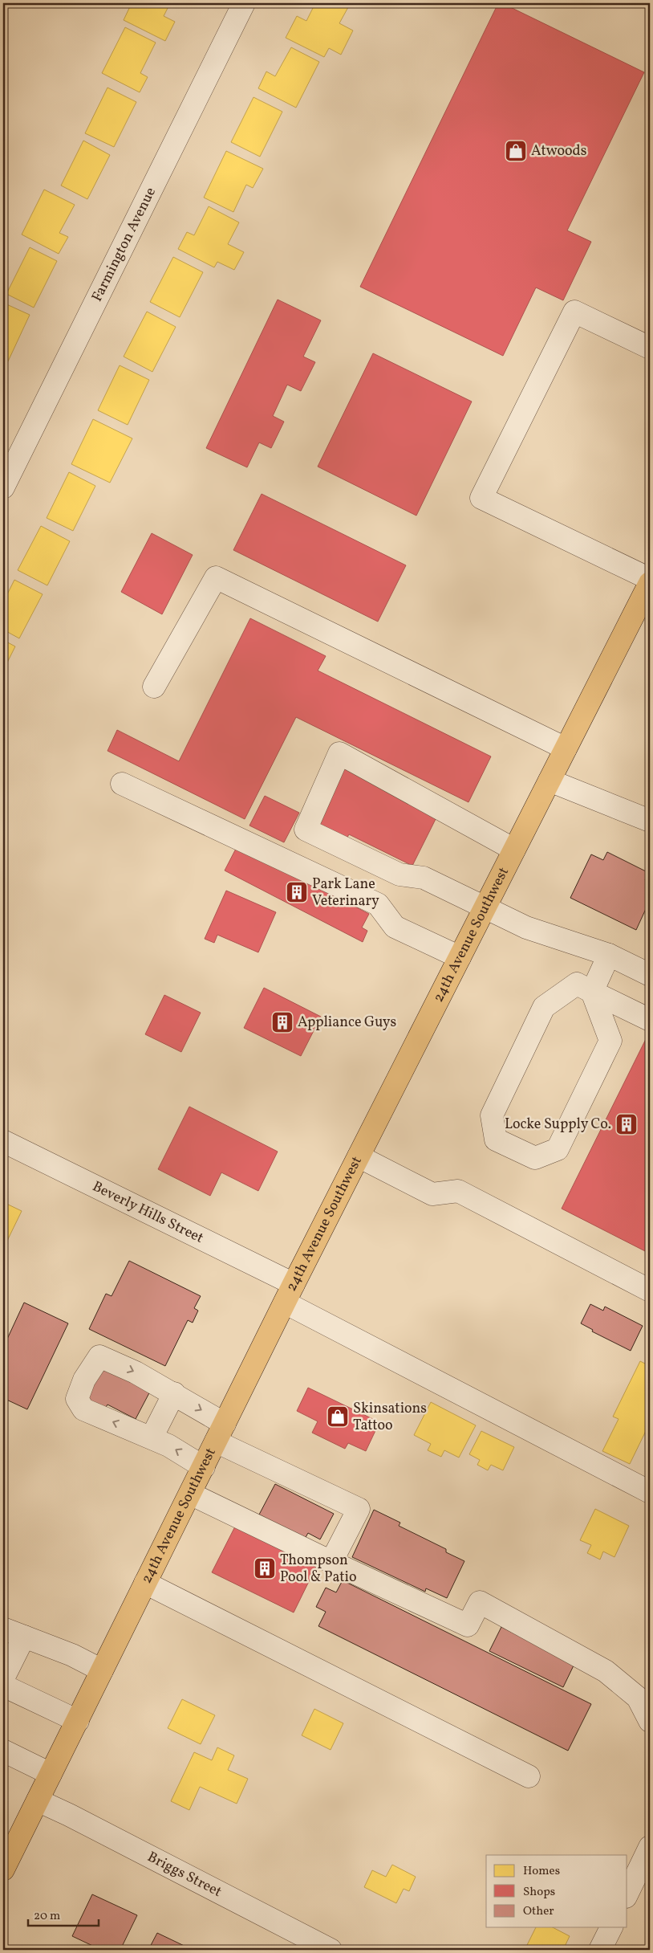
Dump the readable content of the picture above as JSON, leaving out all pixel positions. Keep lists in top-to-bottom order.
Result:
{
  "streets": {
    "main road": ["24th Avenue Southwest"],
    "street": ["Farmington Avenue", "Beverly Hills Street", "Briggs Street"]
  },
  "crossings": [
    ["24th Avenue Southwest", "Beverly Hills Street"],
    ["24th Avenue Southwest", "Briggs Street"]
  ],
  "places": {
    "shop": ["Atwoods", "Skinsations Tattoo"],
    "building": [
      "Park Lane Veterinary",
      "Appliance Guys",
      "Locke Supply Co.",
      "Thompson Pool & Patio"
    ]
  },
  "legend": ["Homes", "Shops", "Other"],
  "scale_bar": "20 m"
}
